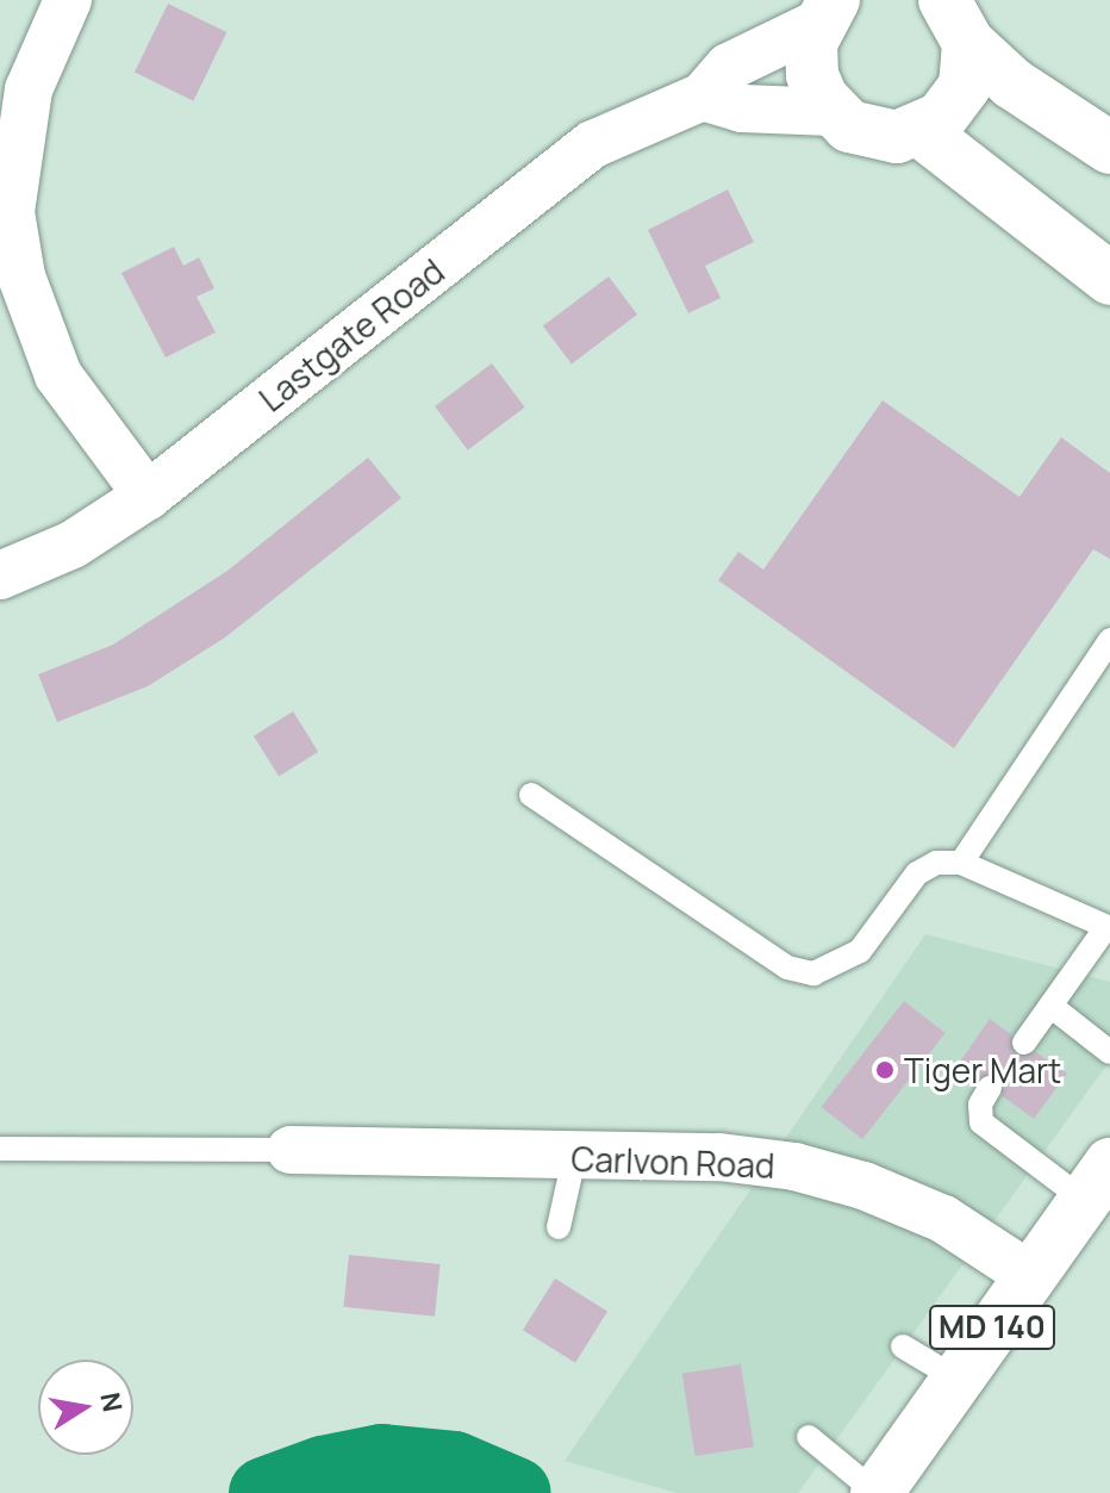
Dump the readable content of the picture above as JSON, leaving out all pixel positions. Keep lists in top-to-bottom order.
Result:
{
  "streets": {
    "street": ["Lastgate Road", "Carlvon Road", "MD 140"]
  },
  "crossings": [
    ["Carlvon Road", "MD 140"]
  ],
  "places": ["Tiger Mart"],
  "north": "right"
}
